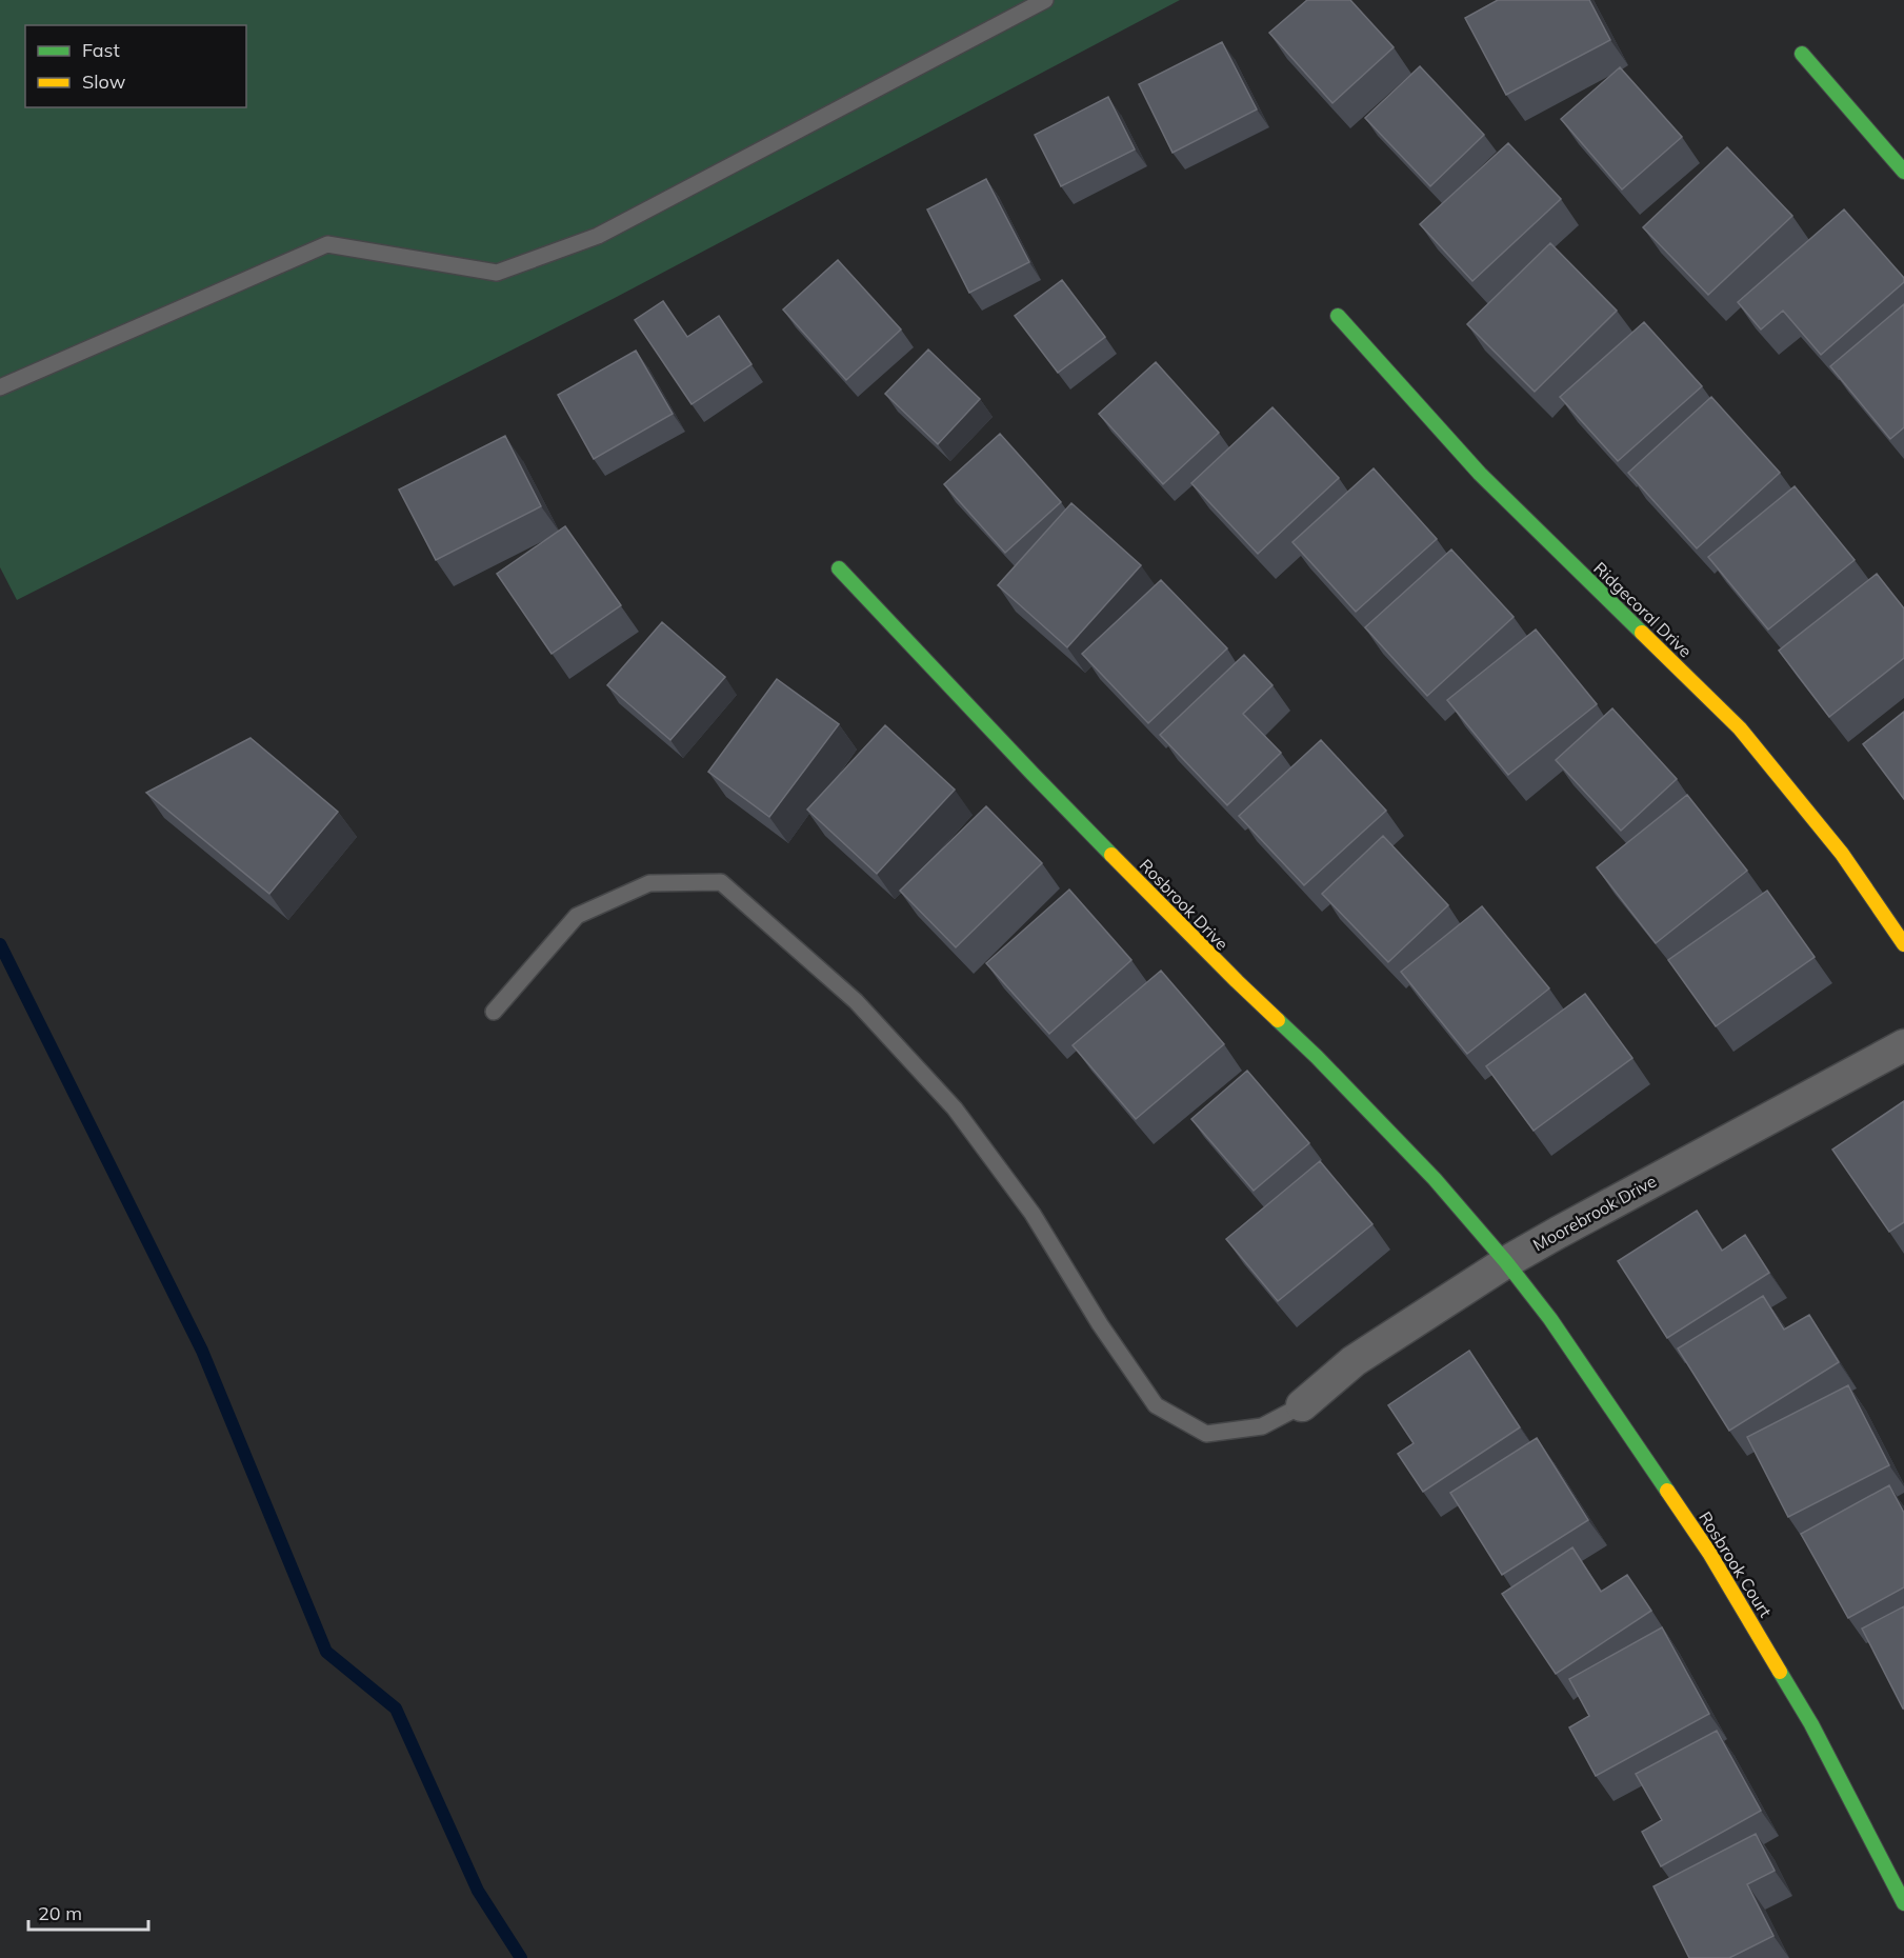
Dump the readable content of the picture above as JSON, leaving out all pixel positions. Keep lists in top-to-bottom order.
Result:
{
  "streets": {
    "street": [
      "Ridgecoral Drive",
      "Rosbrook Drive",
      "Moorebrook Drive",
      "Rosbrook Court"
    ]
  },
  "crossings": [
    ["Rosbrook Drive", "Moorebrook Drive"],
    ["Rosbrook Drive", "Rosbrook Court"],
    ["Moorebrook Drive", "Rosbrook Court"]
  ],
  "legend": ["Fast", "Slow"],
  "scale_bar": "20 m"
}
